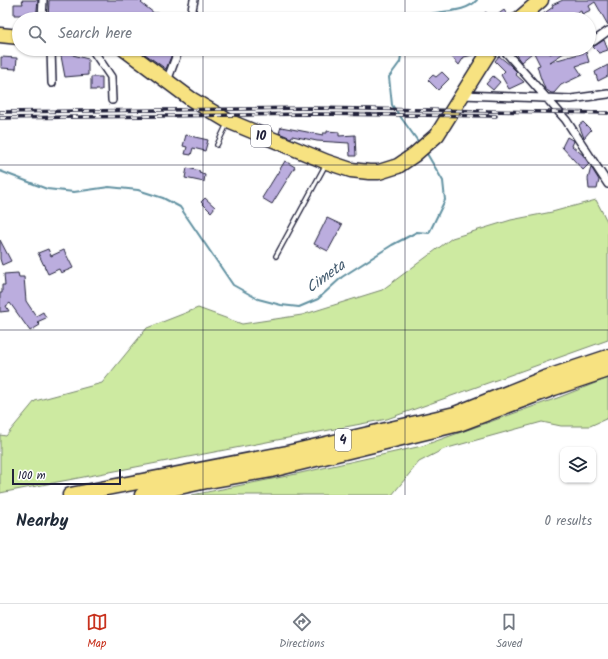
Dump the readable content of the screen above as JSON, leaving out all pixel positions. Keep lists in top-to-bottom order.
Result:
{
  "streets": {
    "highway": ["10", "4"]
  },
  "water": ["Cimeta"],
  "scale_bar": "100 m",
  "page": {
    "search": "Search here",
    "scale": "100 m",
    "heading": ["Nearby", "0 results"],
    "nav": ["Map", "Directions", "Saved"]
  }
}
